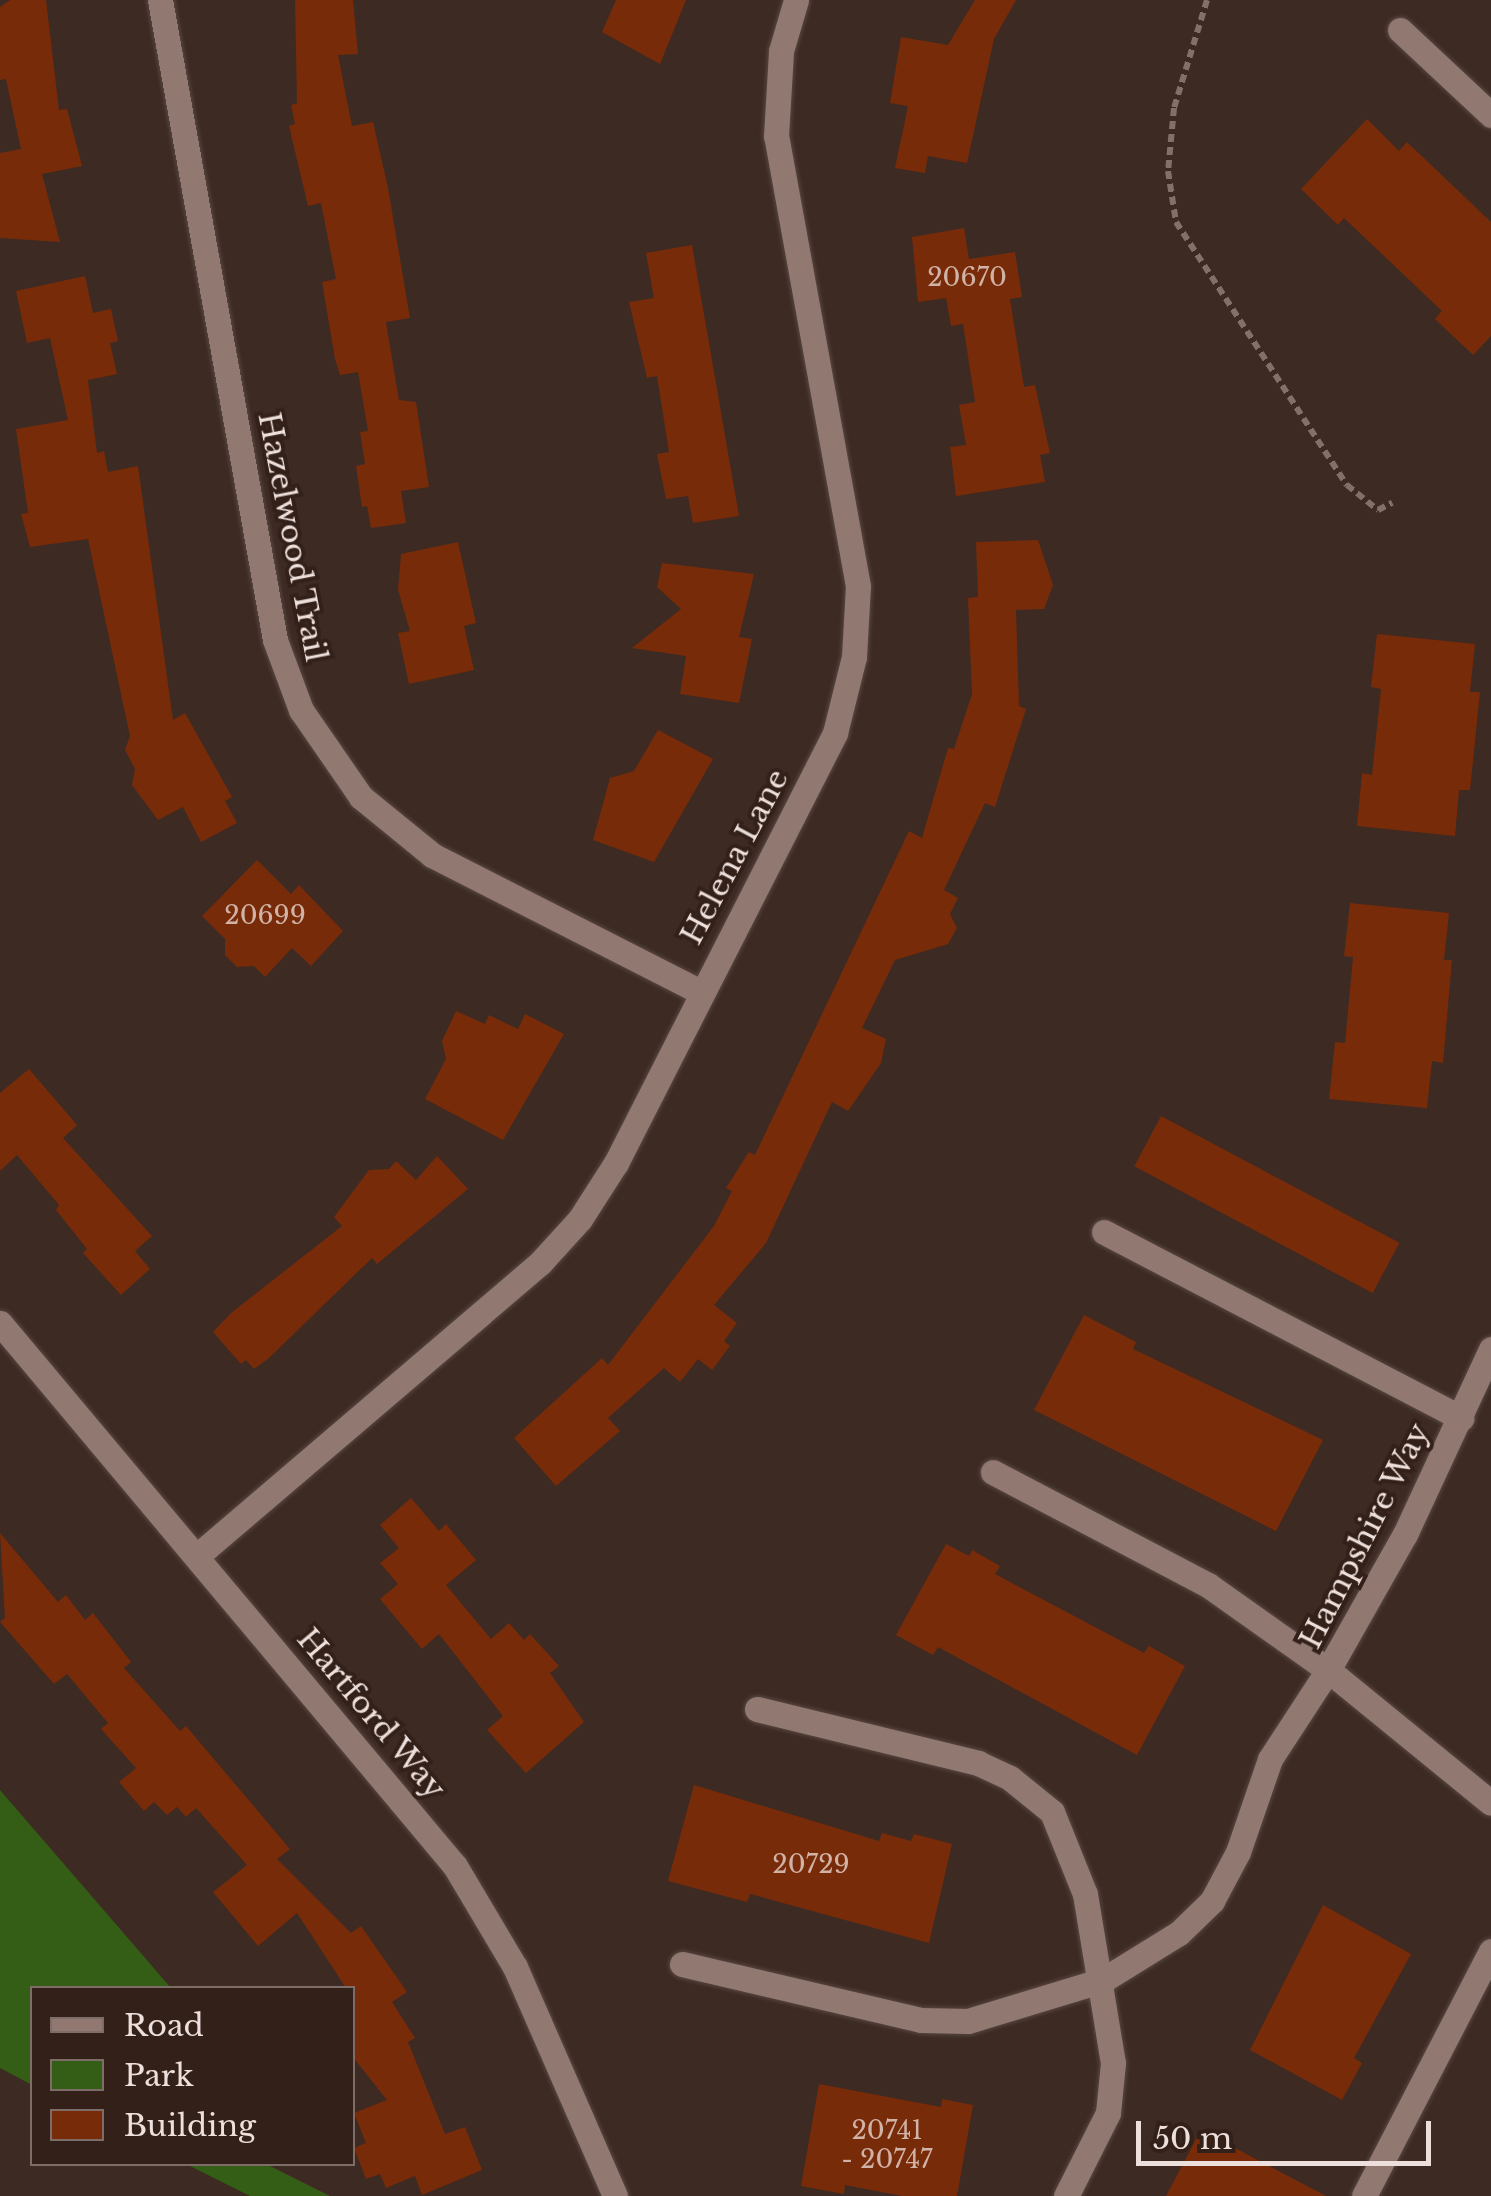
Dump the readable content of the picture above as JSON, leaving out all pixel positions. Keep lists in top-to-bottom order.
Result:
{
  "streets": {
    "street": [
      "Hazelwood Trail",
      "Helena Lane",
      "Hampshire Way",
      "Hartford Way"
    ]
  },
  "crossings": [
    ["Hazelwood Trail", "Helena Lane"],
    ["Helena Lane", "Hartford Way"]
  ],
  "house_numbers": [
    "20670",
    "20699",
    "20729",
    "20741 - 20747"
  ],
  "legend": ["Road", "Park", "Building"],
  "scale_bar": "50 m"
}
